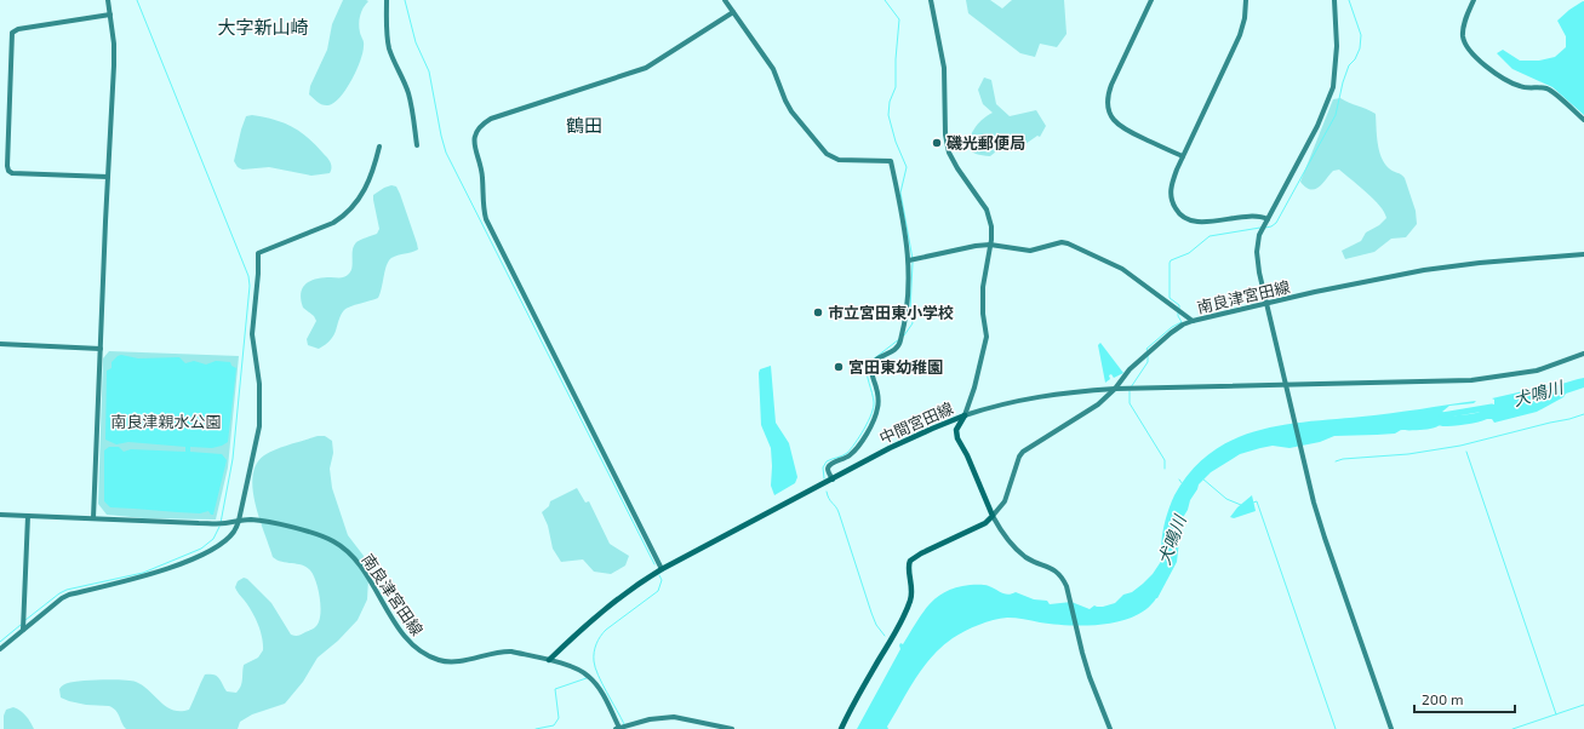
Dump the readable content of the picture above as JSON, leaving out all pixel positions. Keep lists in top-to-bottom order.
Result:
{
  "streets": {
    "main road": ["中間宮田線"],
    "street": ["南良津宮田線"]
  },
  "crossings": [
    ["南良津宮田線", "中間宮田線"]
  ],
  "districts": ["大字新山崎", "鶴田"],
  "water": ["犬鳴川"],
  "parks": ["南良津親水公園"],
  "places": ["磯光郵便局", "市立宮田東小学校", "宮田東幼稚園"],
  "scale_bar": "200 m"
}
